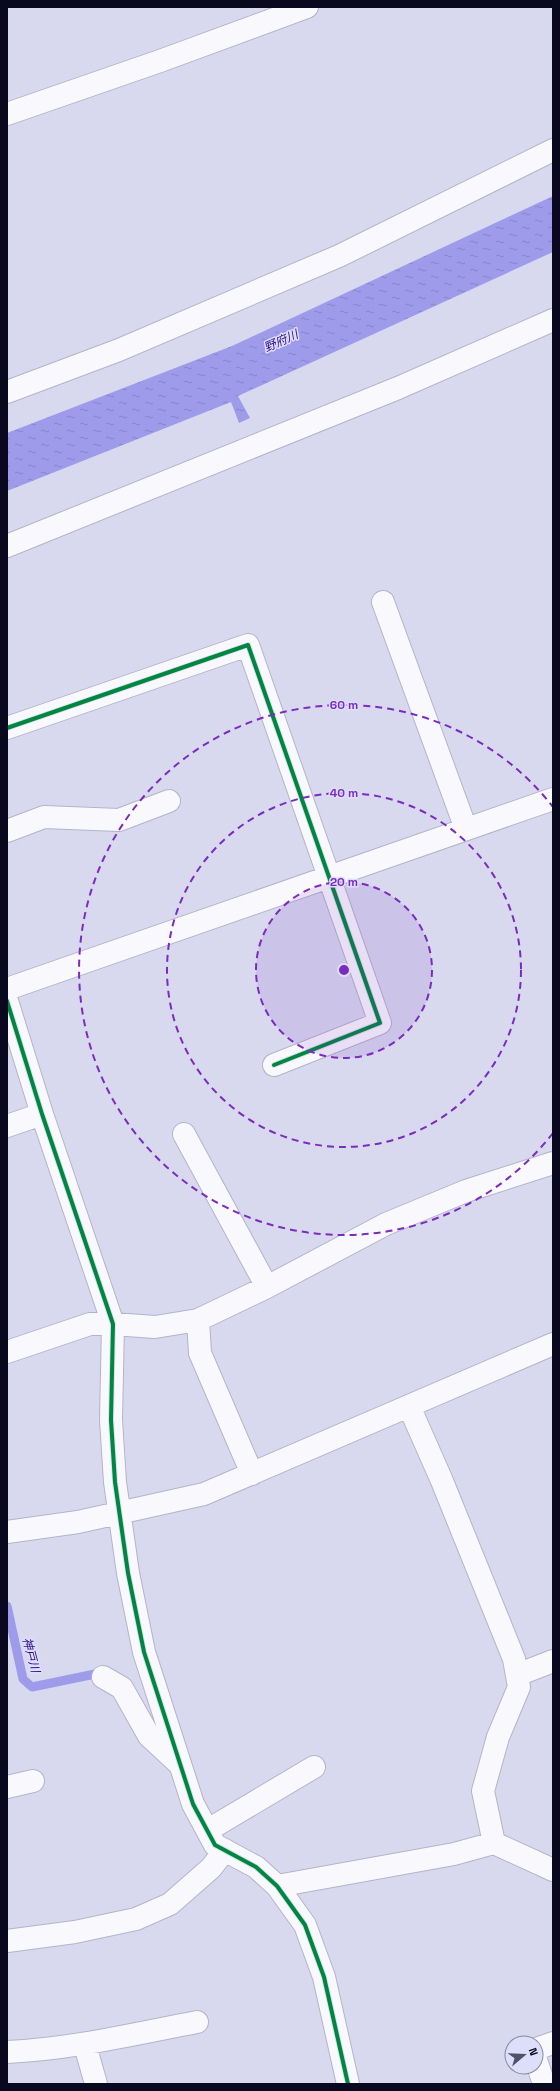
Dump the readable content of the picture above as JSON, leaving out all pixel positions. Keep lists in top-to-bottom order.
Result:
{
  "water": ["野府川", "神戸川"],
  "north": "right",
  "rings": ["60 m", "40 m", "20 m"]
}
